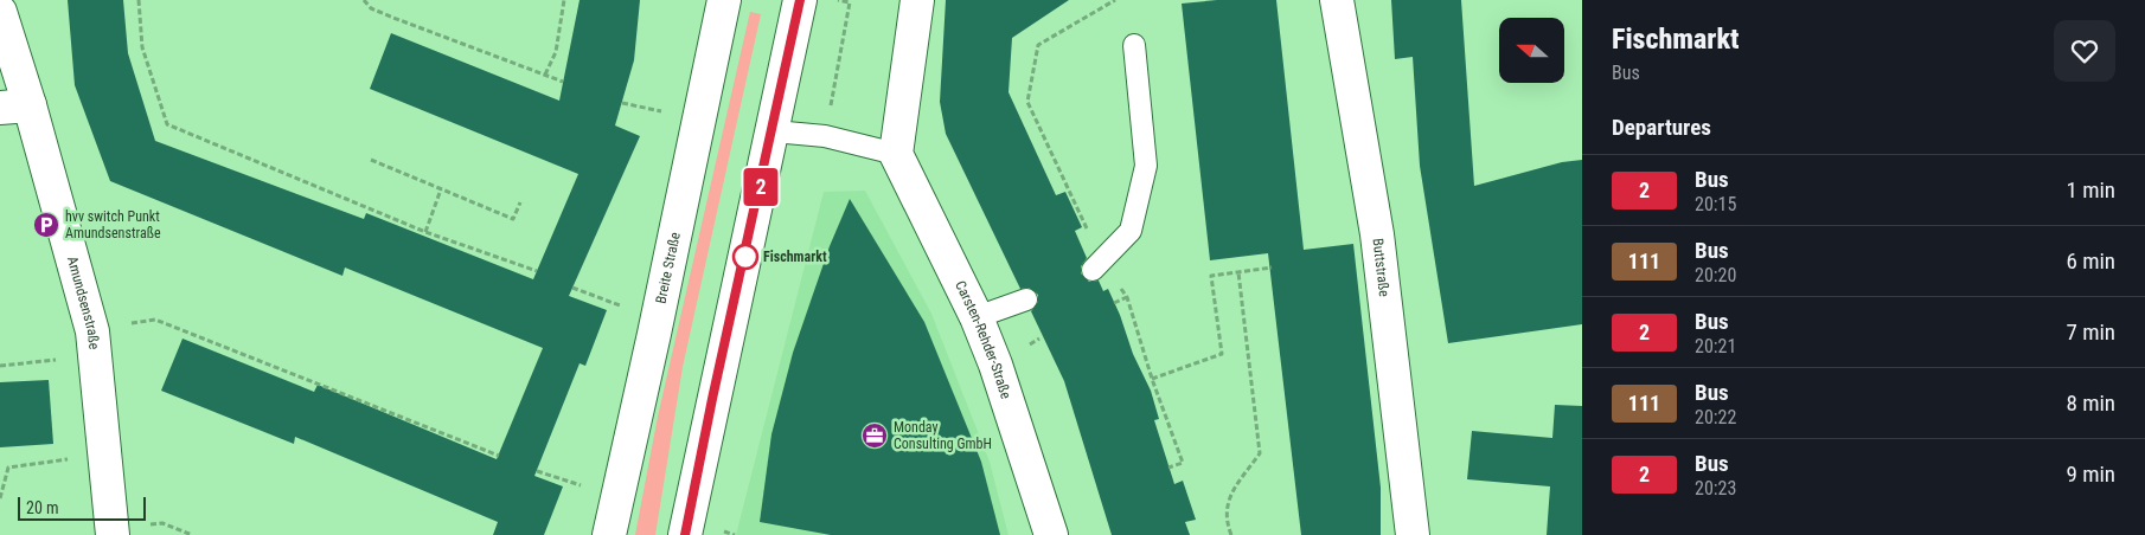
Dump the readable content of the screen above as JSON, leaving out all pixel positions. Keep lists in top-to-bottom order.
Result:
{
  "streets": {
    "street": [
      "Buttstraße",
      "Breite Straße",
      "Amundsenstraße",
      "Carsten-Rehder-Straße"
    ]
  },
  "places": {
    "parking": ["hvv switch Punkt Amundsenstraße"],
    "other": ["Fischmarkt"],
    "office": ["Monday Consulting GmbH"]
  },
  "lines": ["bus line 2"],
  "scale_bar": "20 m",
  "north": "left",
  "page": {
    "on_map": "2",
    "heading": [
      ["Fischmarkt", "Bus"],
      "Departures"
    ],
    "list": [
      {
        "mark": "2",
        "name": "Bus",
        "note": "20:15",
        "value": "1 min"
      },
      {
        "mark": "111",
        "name": "Bus",
        "note": "20:20",
        "value": "6 min"
      },
      {
        "mark": "2",
        "name": "Bus",
        "note": "20:21",
        "value": "7 min"
      },
      {
        "mark": "111",
        "name": "Bus",
        "note": "20:22",
        "value": "8 min"
      },
      {
        "mark": "2",
        "name": "Bus",
        "note": "20:23",
        "value": "9 min"
      }
    ],
    "scale": "20 m"
  }
}
